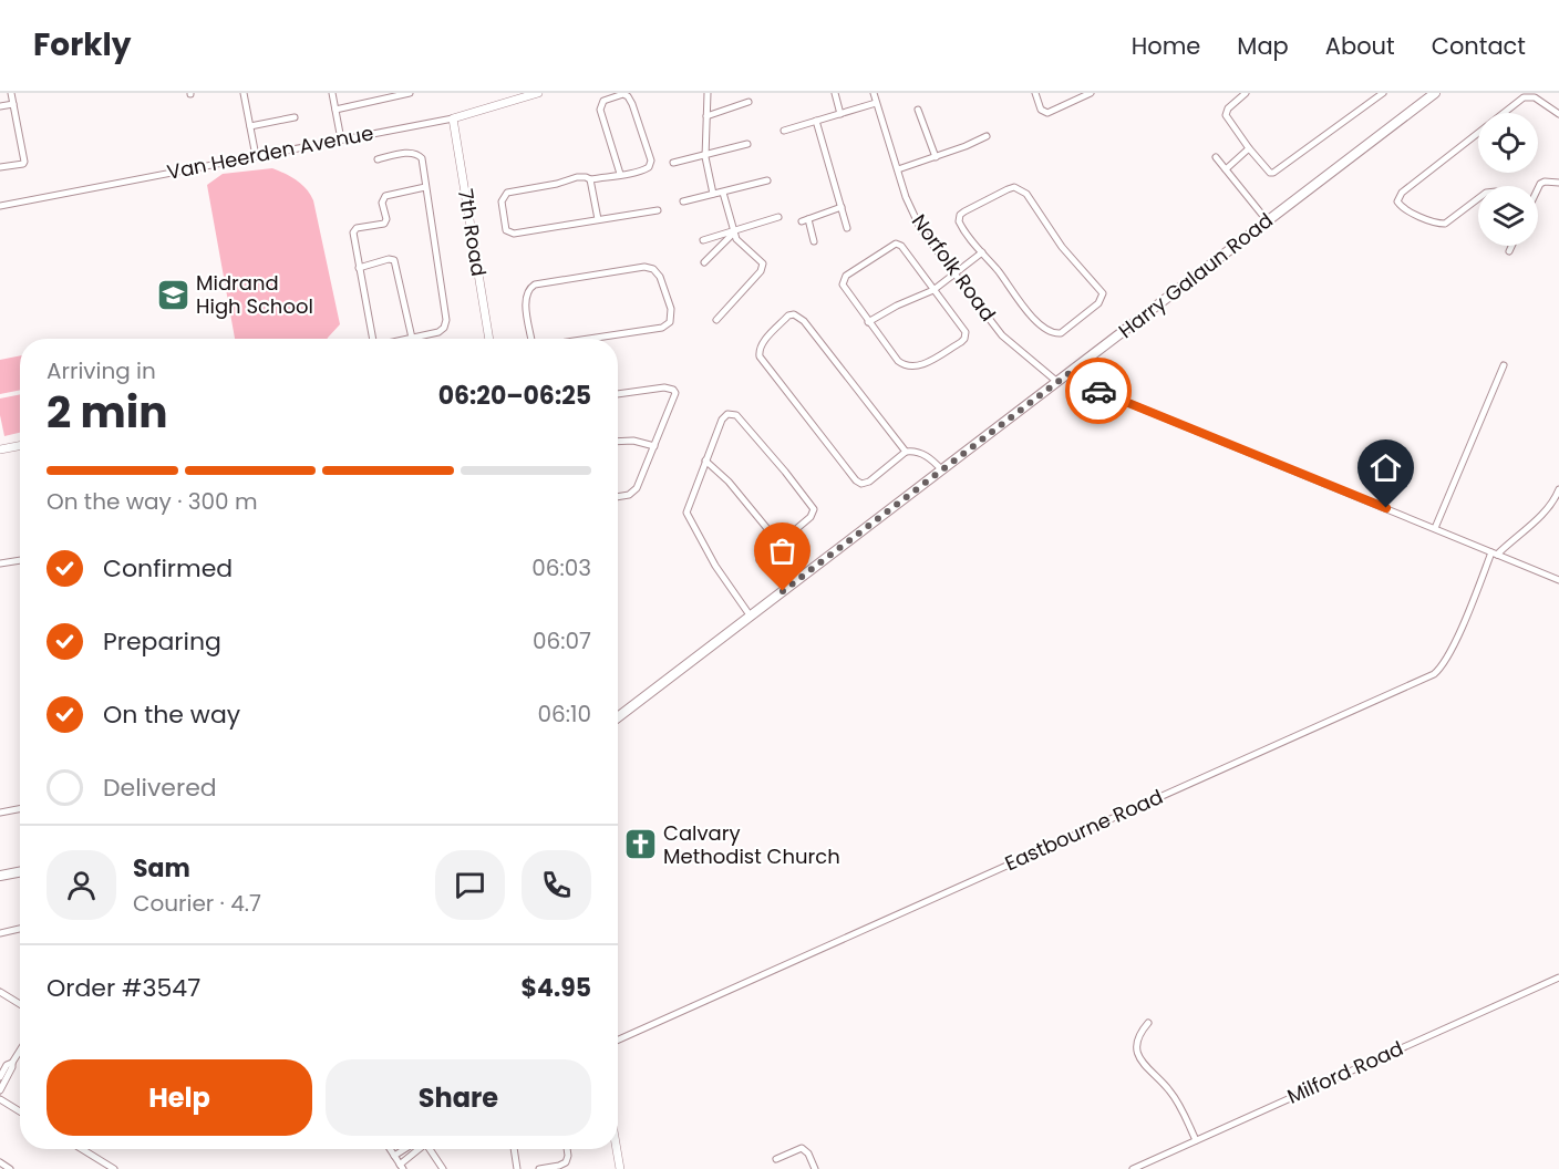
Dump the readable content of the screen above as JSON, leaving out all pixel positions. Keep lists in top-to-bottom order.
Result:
{
  "streets": {
    "main road": ["Harry Galaun Road"],
    "street": [
      "Van Heerden Avenue",
      "7th Road",
      "Norfolk Road",
      "Eastbourne Road",
      "Milford Road"
    ]
  },
  "crossings": [
    ["Van Heerden Avenue", "7th Road"],
    ["Norfolk Road", "Harry Galaun Road"]
  ],
  "places": {
    "school or university": ["Midrand High School"],
    "church": ["Calvary Methodist Church"]
  },
  "page": {
    "header": "Forkly",
    "nav": [
      "Home",
      "Map",
      "About",
      "Contact"
    ],
    "heading": ["2 min", "Arriving in", "06:20–06:25"],
    "panel": [
      "Sam",
      "Courier · 4.7",
      "Order #3547",
      "$4.95"
    ],
    "bar": "On the way · 300 m",
    "list": [
      ["Confirmed", "06:03"],
      ["Preparing", "06:07"],
      ["On the way", "06:10"],
      "Delivered"
    ],
    "buttons": ["Help", "Share"]
  }
}
